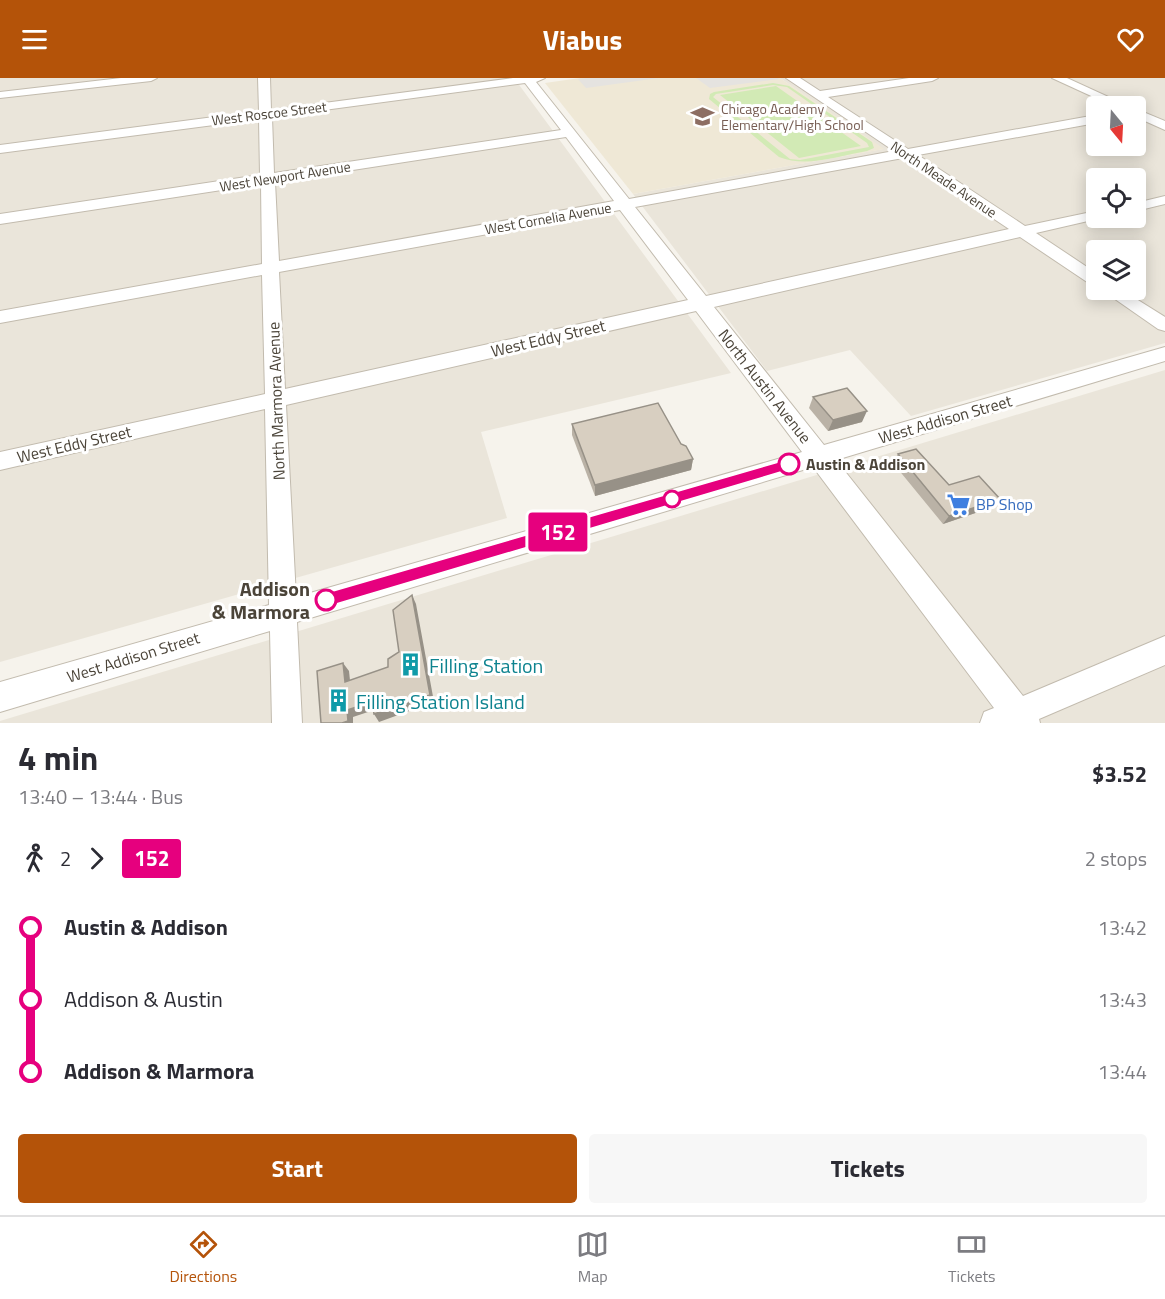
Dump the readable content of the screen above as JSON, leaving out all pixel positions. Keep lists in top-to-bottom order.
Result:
{
  "streets": {
    "street": [
      "West Roscoe Street",
      "West Newport Avenue",
      "North Meade Avenue",
      "West Cornelia Avenue",
      "West Eddy Street",
      "North Austin Avenue",
      "North Marmora Avenue",
      "West Addison Street"
    ]
  },
  "crossings": [
    ["West Roscoe Street", "North Austin Avenue"],
    ["West Roscoe Street", "North Marmora Avenue"],
    ["West Newport Avenue", "North Austin Avenue"],
    ["West Newport Avenue", "North Marmora Avenue"],
    ["North Meade Avenue", "West Cornelia Avenue"],
    ["North Meade Avenue", "West Eddy Street"],
    ["West Cornelia Avenue", "North Austin Avenue"],
    ["West Cornelia Avenue", "North Marmora Avenue"],
    ["West Eddy Street", "North Austin Avenue"],
    ["West Eddy Street", "North Marmora Avenue"],
    ["North Austin Avenue", "West Addison Street"],
    ["North Marmora Avenue", "West Addison Street"]
  ],
  "places": {
    "school or university": ["Chicago Academy Elementary/High School"],
    "other": ["Austin & Addison", "Addison & Marmora"],
    "supermarket": ["BP Shop"],
    "building": ["Filling Station", "Filling Station Island"]
  },
  "lines": ["bus line 152"],
  "north": "bottom",
  "page": {
    "header": "Viabus",
    "on_map": "152",
    "heading": ["4 min", "13:40 – 13:44 · Bus", "$3.52"],
    "legs": ["2", "152", "2 stops"],
    "list": [
      {
        "name": "Austin & Addison",
        "value": "13:42"
      },
      {
        "name": "Addison & Austin",
        "value": "13:43"
      },
      {
        "name": "Addison & Marmora",
        "value": "13:44"
      }
    ],
    "buttons": ["Start", "Tickets"],
    "tabs": ["Directions", "Map", "Tickets"]
  }
}
